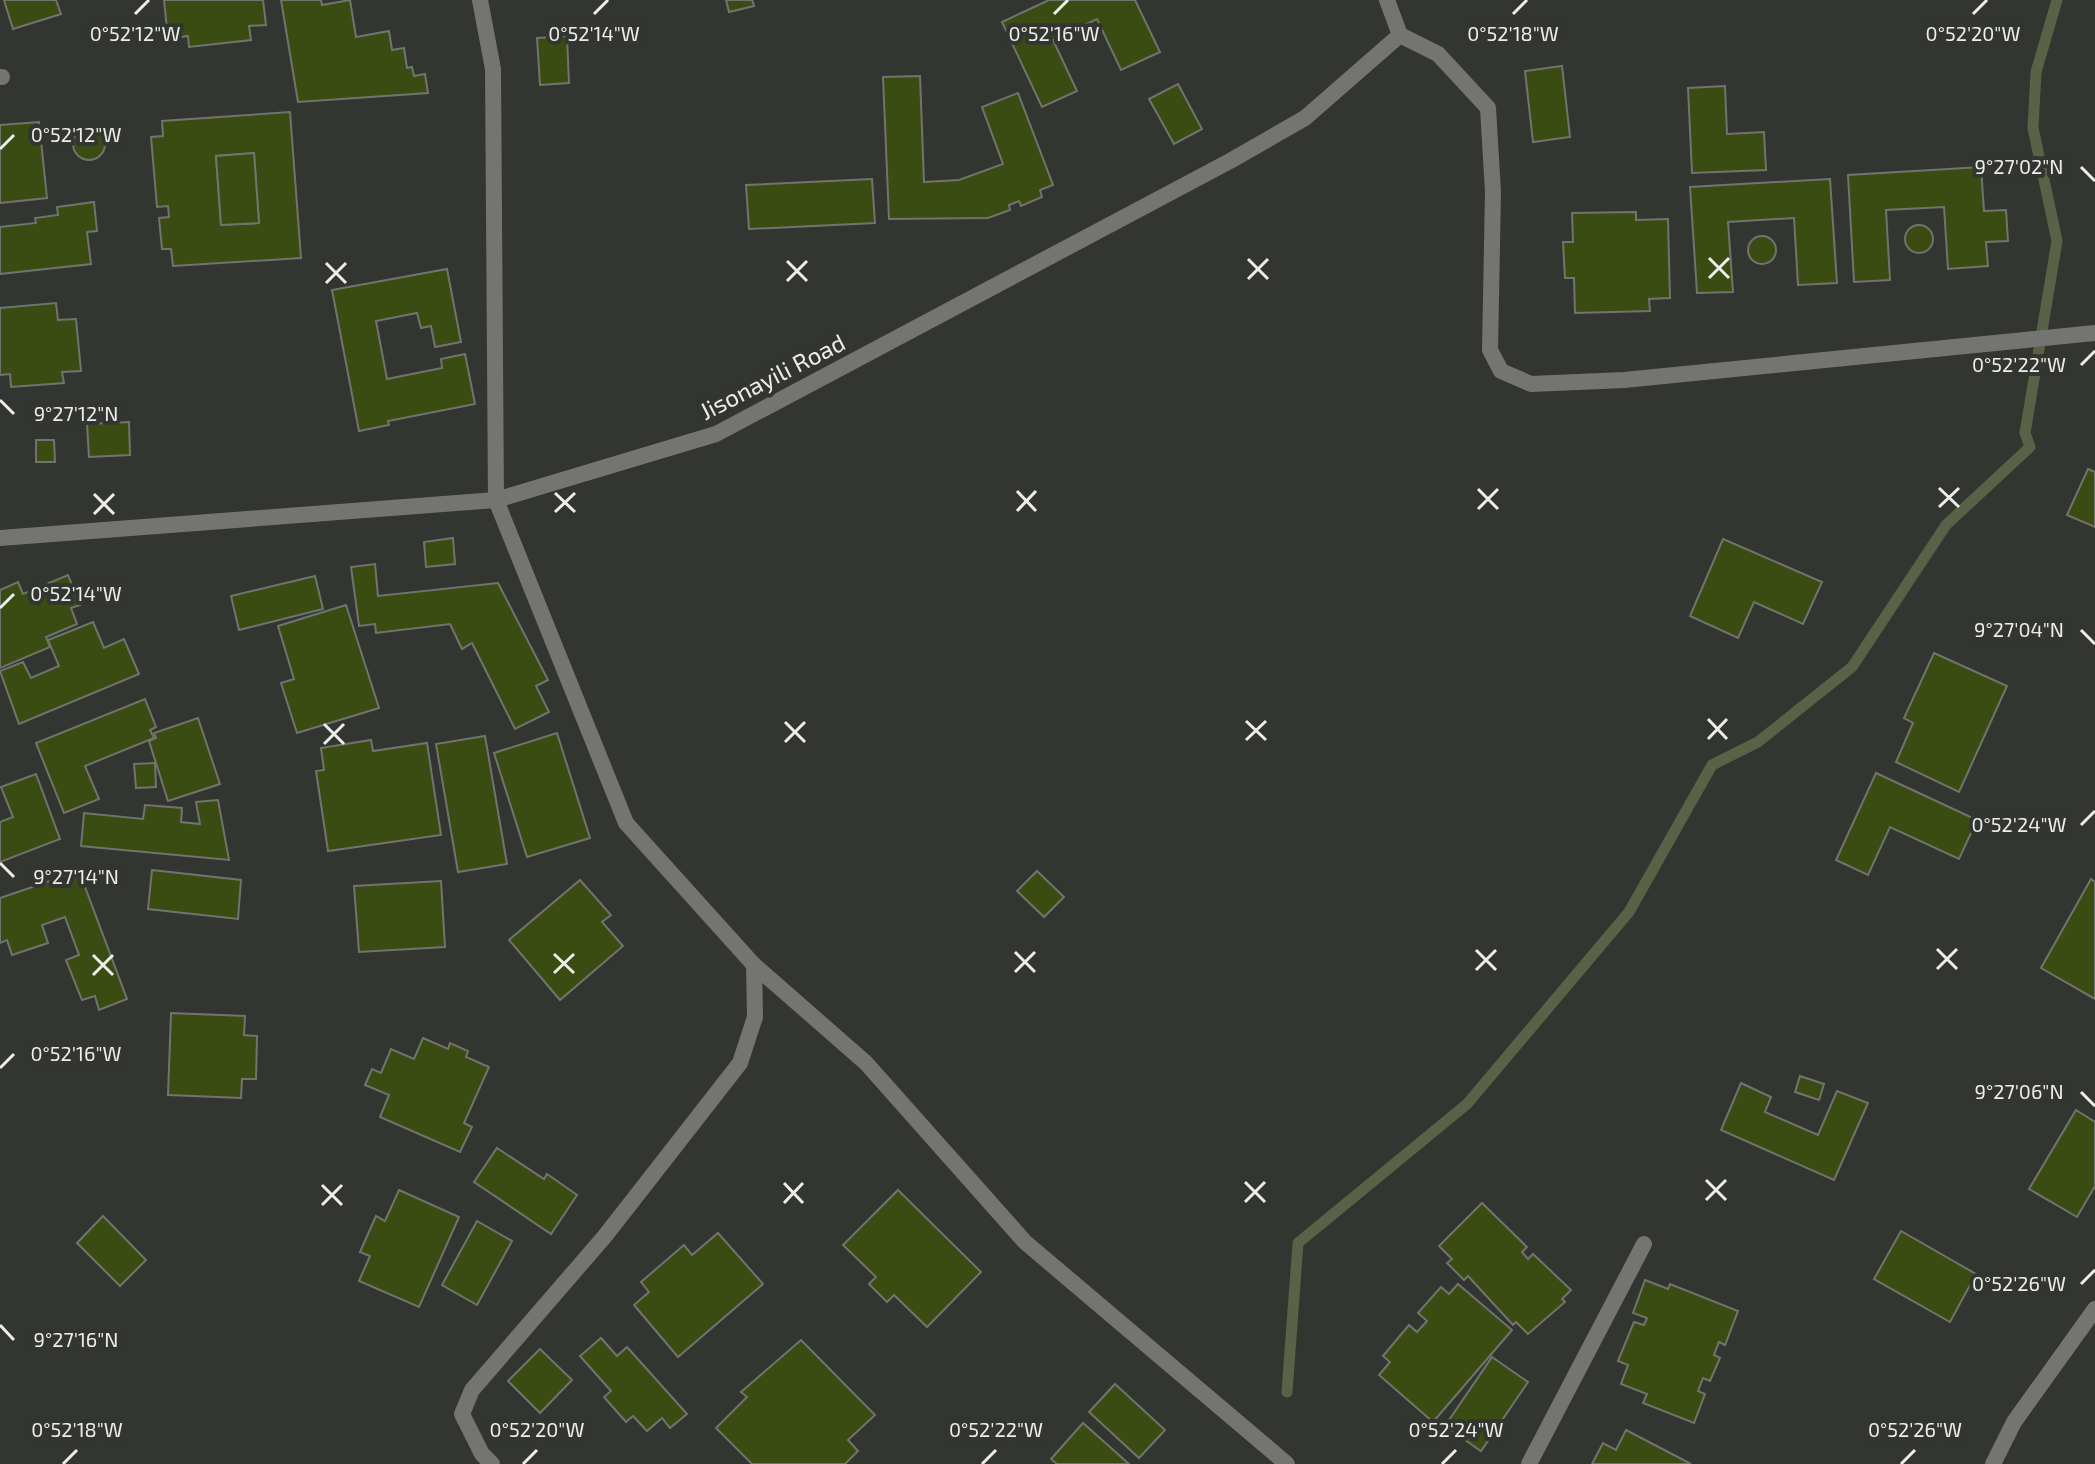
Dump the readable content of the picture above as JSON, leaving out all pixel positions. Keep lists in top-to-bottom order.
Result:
{
  "streets": {
    "street": ["Jisonayili Road"]
  },
  "coordinates": [
    "0°52'12\"W",
    "0°52'14\"W",
    "0°52'16\"W",
    "0°52'18\"W",
    "0°52'20\"W",
    "9°27'02\"N",
    "0°52'22\"W",
    "9°27'12\"N",
    "9°27'04\"N",
    "0°52'24\"W",
    "9°27'14\"N",
    "9°27'06\"N",
    "0°52'26\"W",
    "9°27'16\"N"
  ]
}
